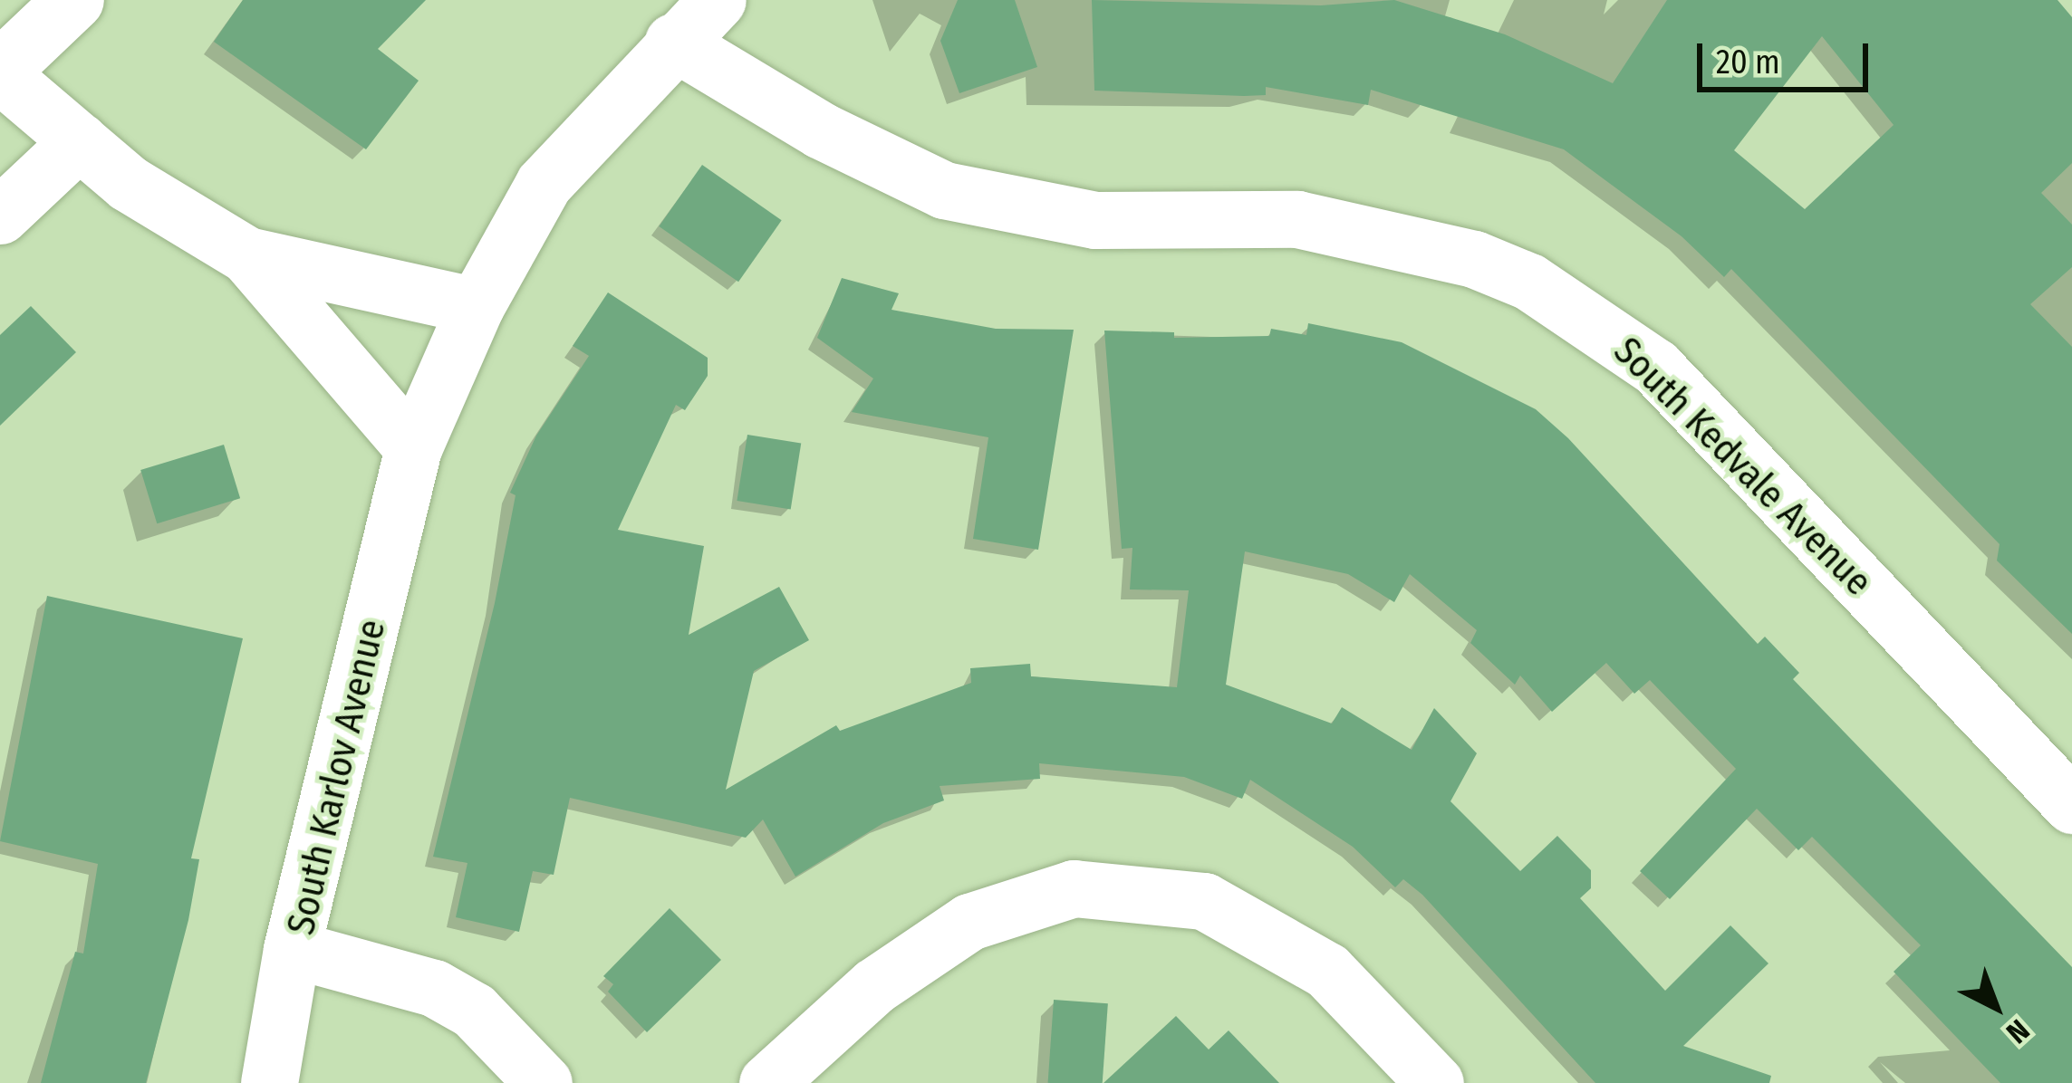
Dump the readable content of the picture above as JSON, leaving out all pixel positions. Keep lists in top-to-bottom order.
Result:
{
  "streets": {
    "street": ["South Kedvale Avenue", "South Karlov Avenue"]
  },
  "crossings": [
    ["South Kedvale Avenue", "South Karlov Avenue"]
  ],
  "scale_bar": "20 m",
  "north": "bottom right"
}
